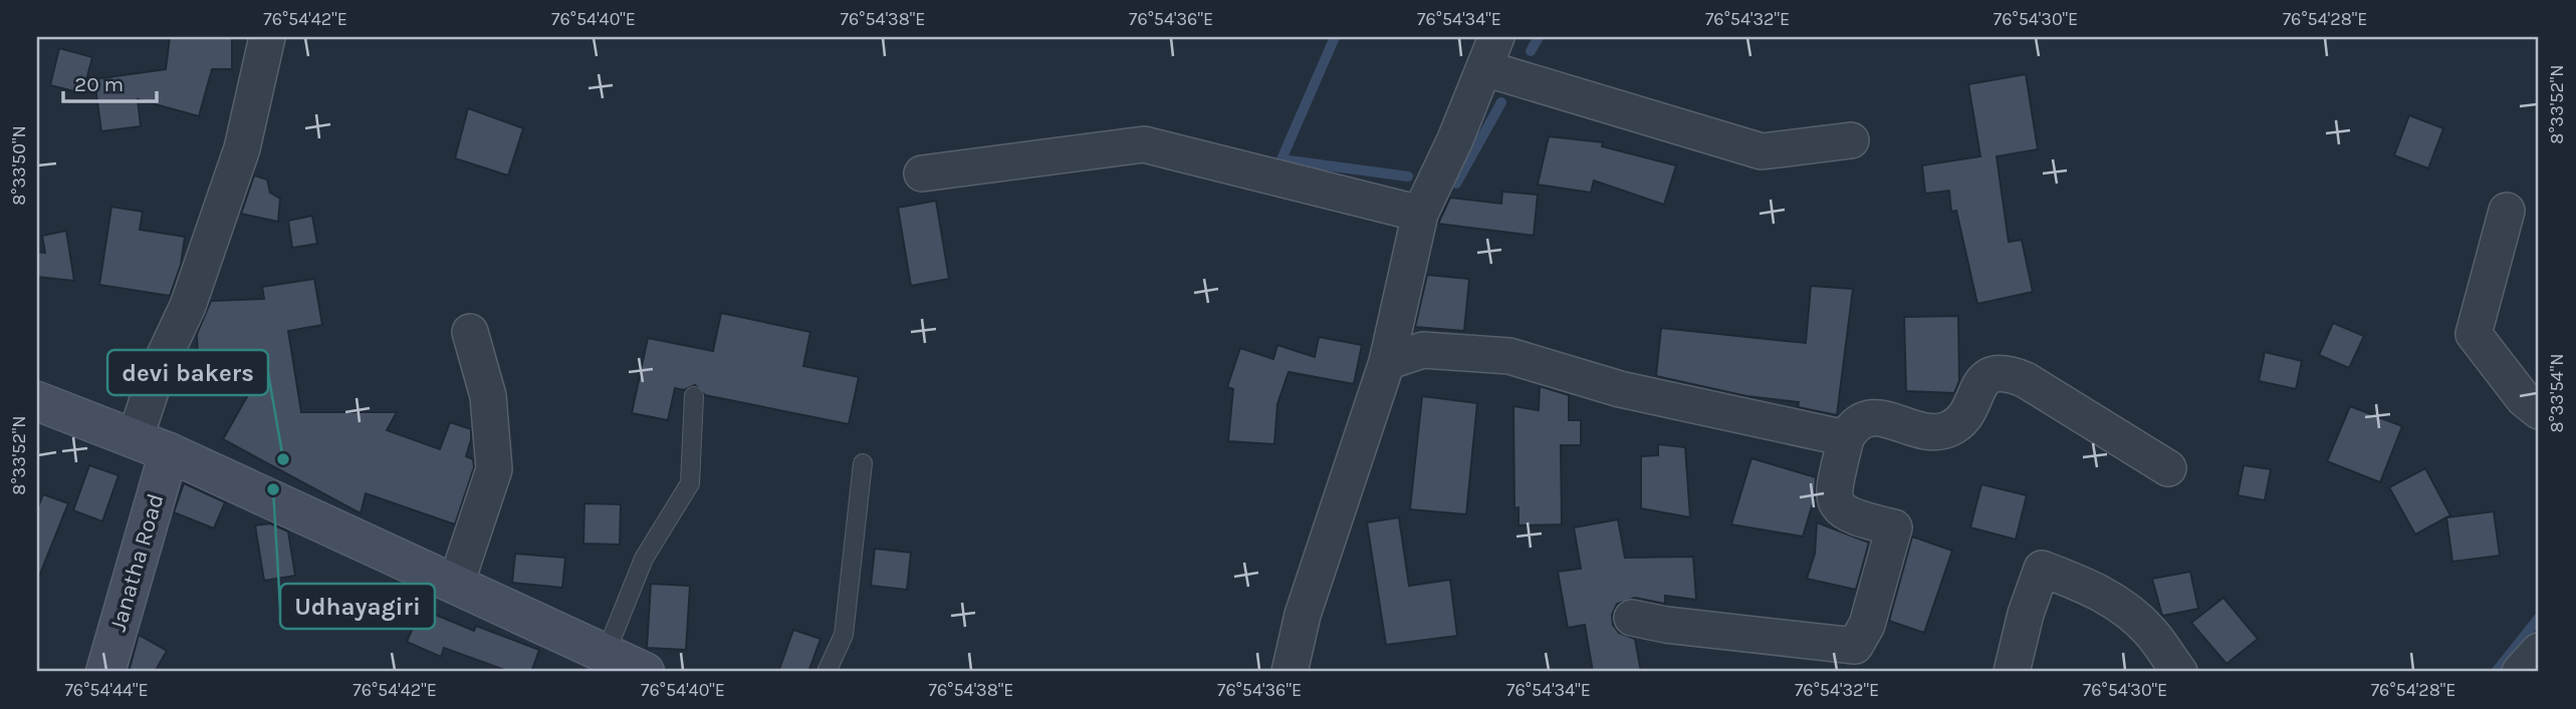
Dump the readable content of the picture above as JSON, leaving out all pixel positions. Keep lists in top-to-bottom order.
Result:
{
  "streets": {
    "main road": ["Janatha Road"]
  },
  "places": ["devi bakers", "Udhayagiri"],
  "scale_bar": "20 m",
  "coordinates": [
    "76°54'42\"E",
    "76°54'40\"E",
    "76°54'38\"E",
    "76°54'36\"E",
    "76°54'34\"E",
    "76°54'32\"E",
    "76°54'30\"E",
    "76°54'28\"E",
    "8°33'52\"N",
    "8°33'50\"N",
    "8°33'54\"N",
    "76°54'44\"E"
  ]
}
